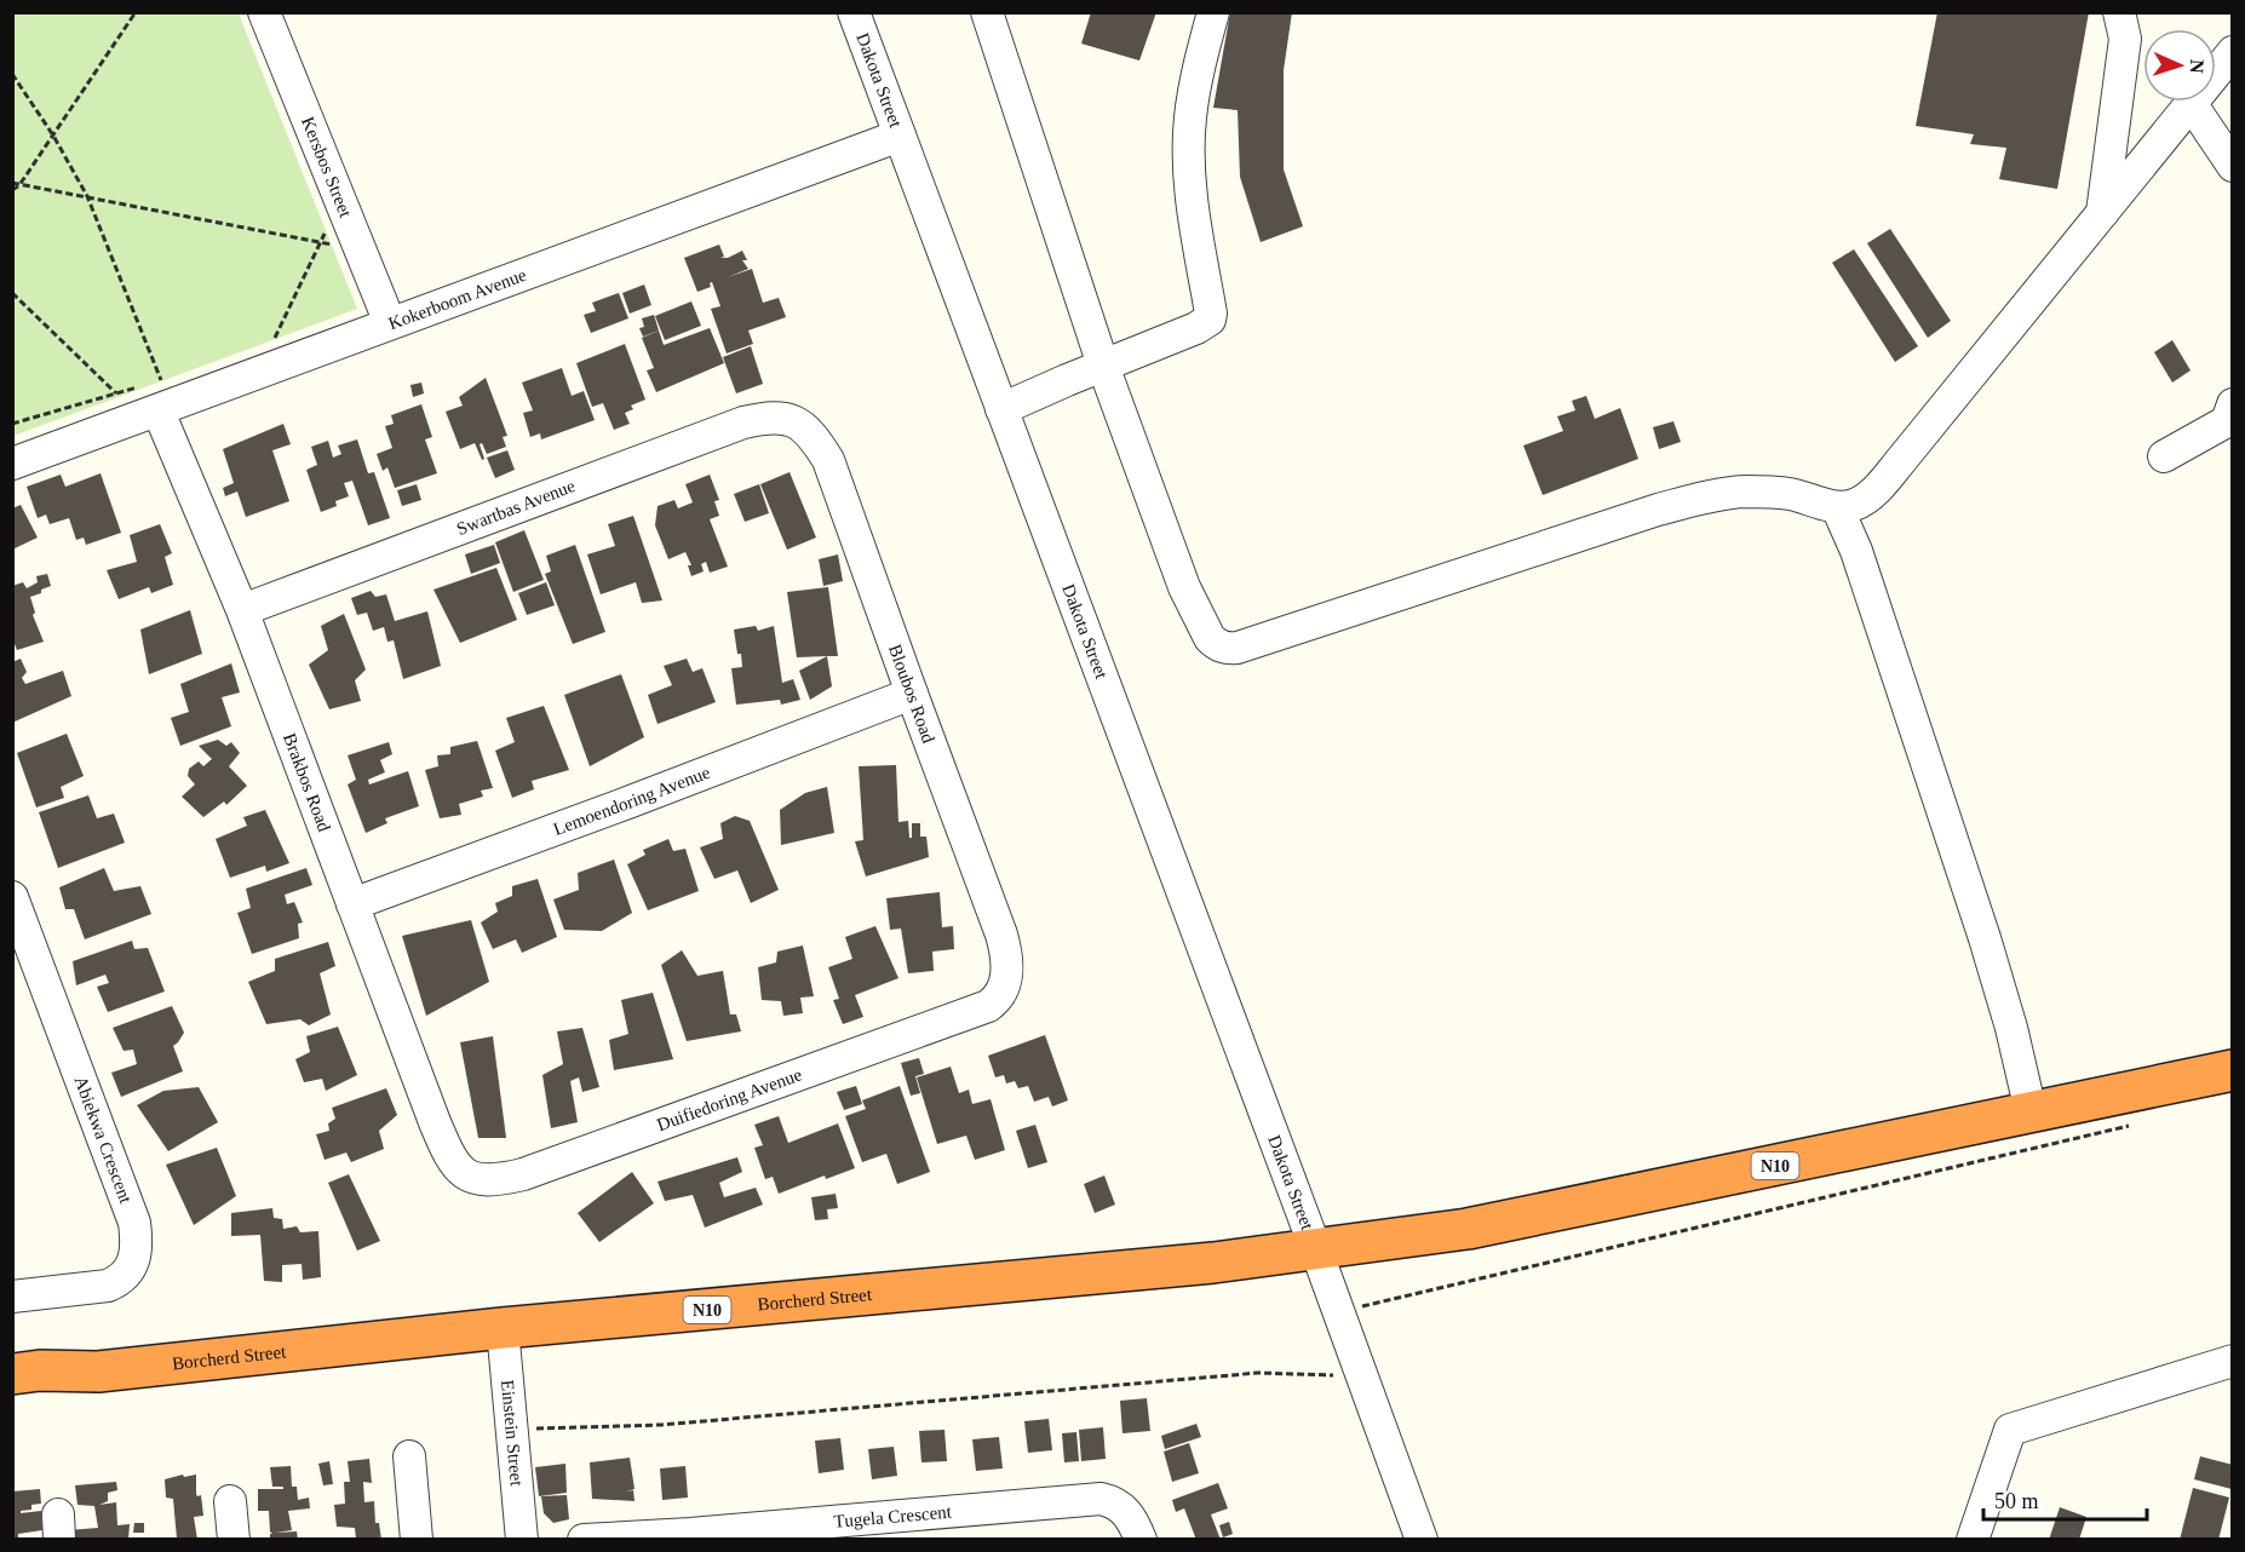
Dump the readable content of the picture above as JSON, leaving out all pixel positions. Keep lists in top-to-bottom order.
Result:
{
  "streets": {
    "highway": ["N10", "Borcherd Street"],
    "street": [
      "Dakota Street",
      "Kersbos Street",
      "Kokerboom Avenue",
      "Swartbas Avenue",
      "Bloubos Road",
      "Brakbos Road",
      "Lemoendoring Avenue",
      "Duifiedoring Avenue",
      "Abiekwa Crescent",
      "Einstein Street",
      "Tugela Crescent"
    ]
  },
  "crossings": [
    ["Dakota Street", "Kokerboom Avenue"],
    ["Dakota Street", "N10"],
    ["Dakota Street", "Borcherd Street"],
    ["Kersbos Street", "Kokerboom Avenue"],
    ["Kokerboom Avenue", "Brakbos Road"],
    ["Swartbas Avenue", "Bloubos Road"],
    ["Swartbas Avenue", "Brakbos Road"],
    ["Bloubos Road", "Lemoendoring Avenue"],
    ["Bloubos Road", "Duifiedoring Avenue"],
    ["Brakbos Road", "Lemoendoring Avenue"],
    ["Brakbos Road", "Duifiedoring Avenue"],
    ["N10", "Borcherd Street"],
    ["Borcherd Street", "Einstein Street"]
  ],
  "scale_bar": "50 m",
  "north": "right"
}
